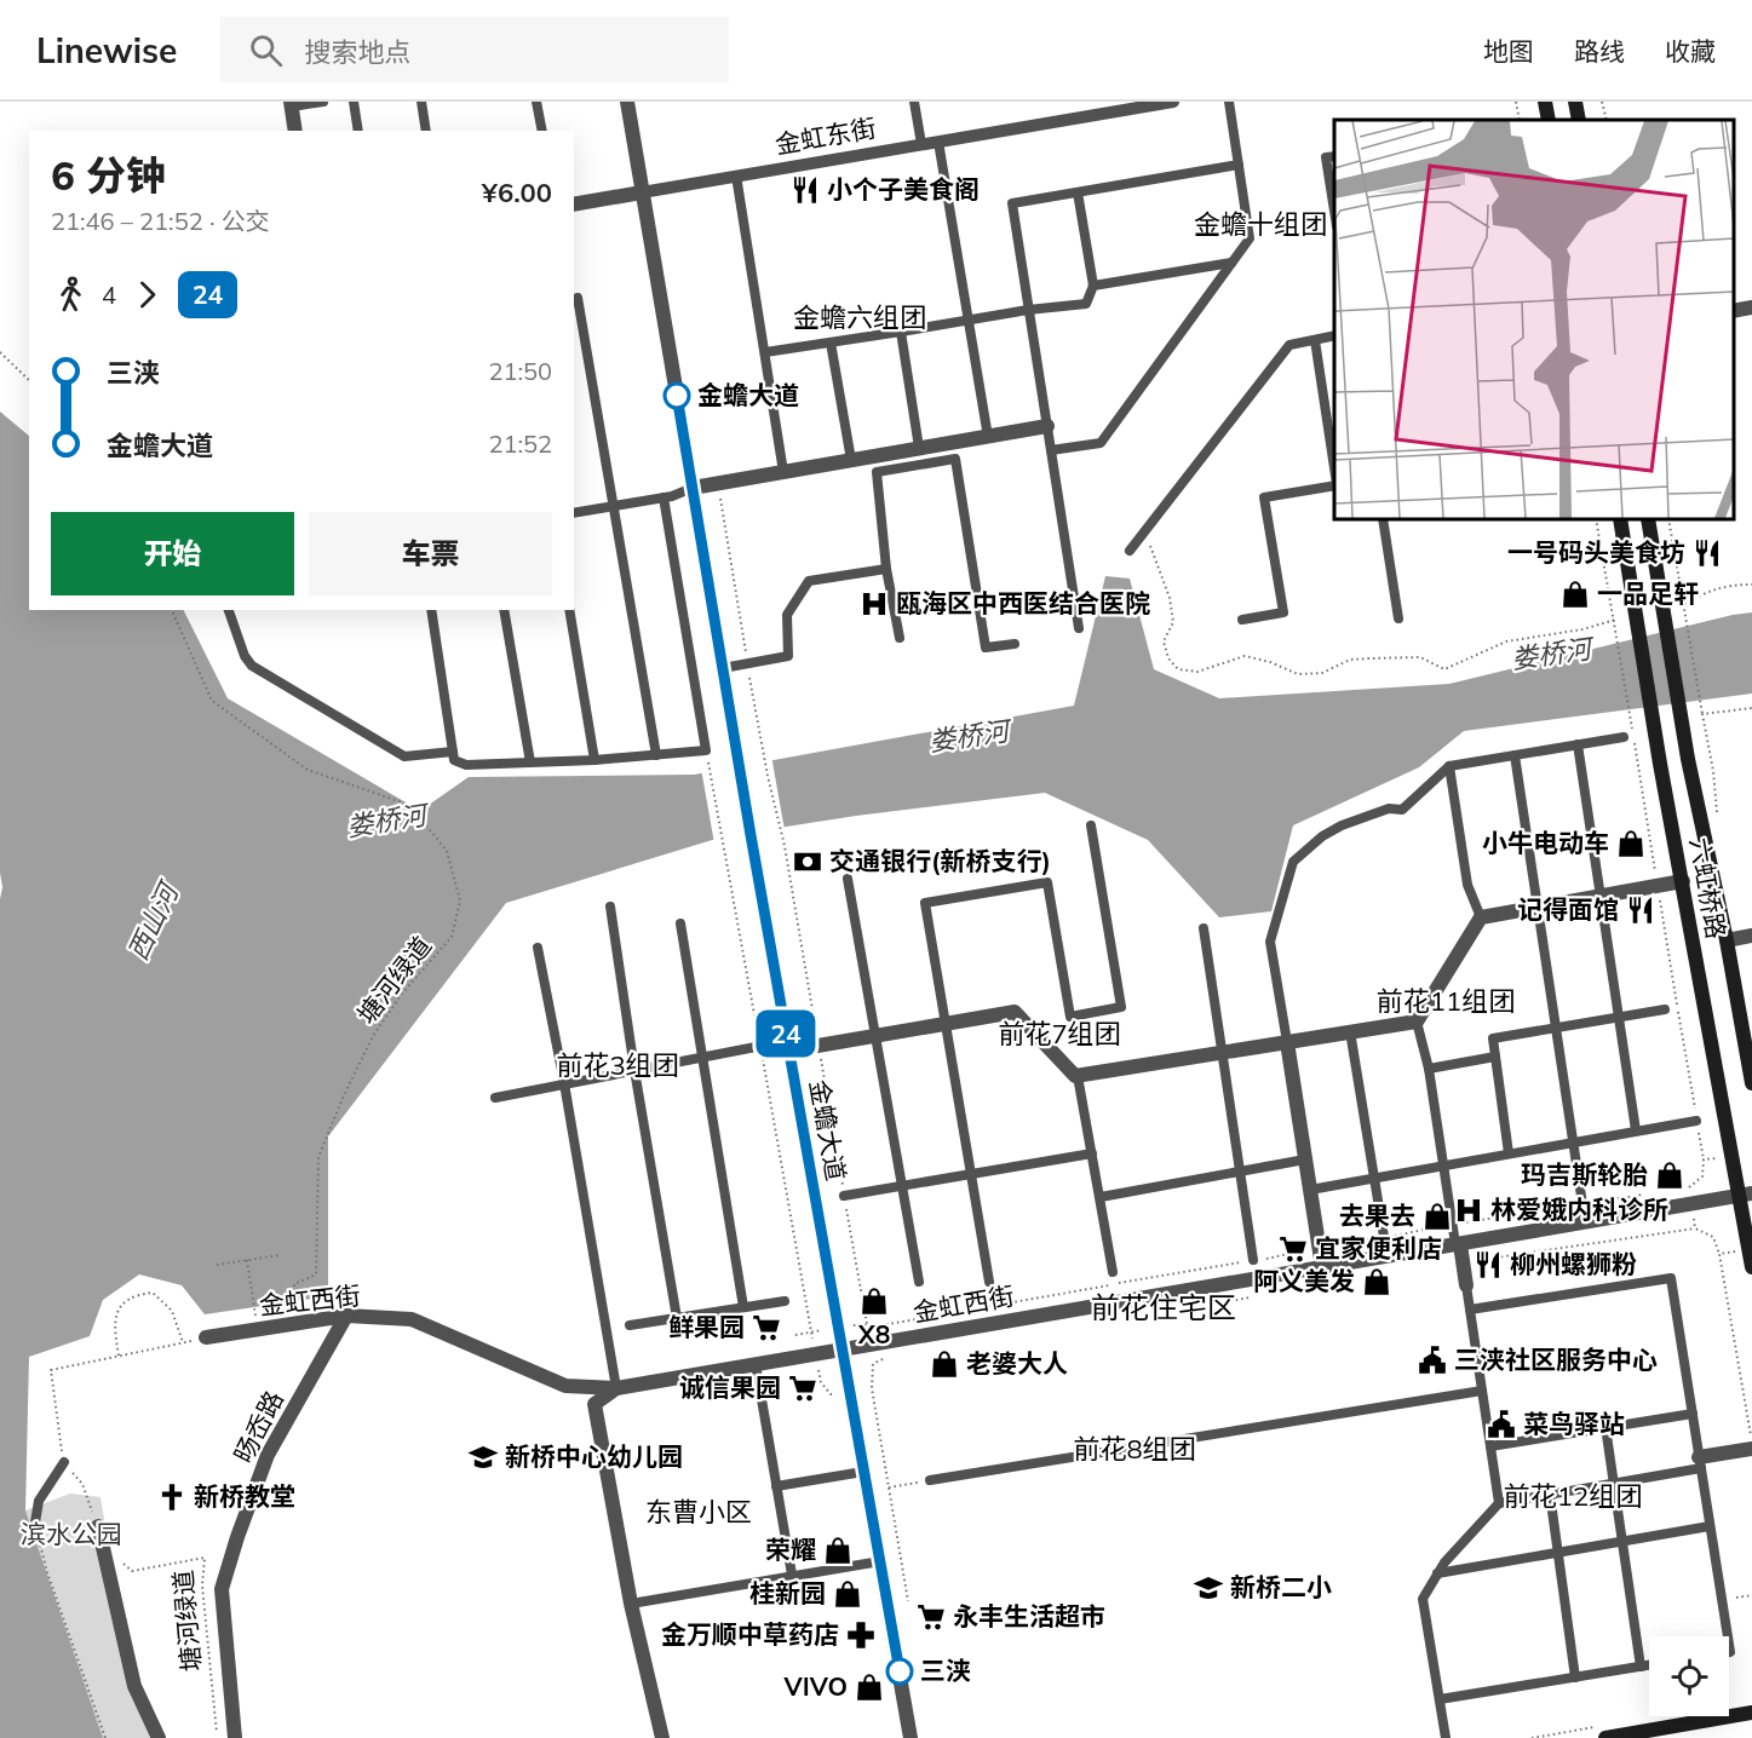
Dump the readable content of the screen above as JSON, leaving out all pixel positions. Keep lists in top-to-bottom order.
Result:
{
  "streets": {
    "main road": ["六虹桥路"],
    "street": [
      "金虹东街",
      "金蟾大道",
      "金虹西街",
      "旸岙路"
    ],
    "path": ["塘河绿道"]
  },
  "crossings": [
    ["金虹东街", "金蟾大道"],
    ["六虹桥路", "金虹西街"],
    ["塘河绿道", "金虹西街"],
    ["金蟾大道", "金虹西街"],
    ["金虹西街", "旸岙路"]
  ],
  "districts": [
    "金蟾十组团",
    "金蟾六组团",
    "前花11组团",
    "前花7组团",
    "前花3组团",
    "前花住宅区",
    "前花8组团",
    "前花12组团",
    "东曹小区"
  ],
  "water": ["娄桥河", "西山河"],
  "parks": ["滨水公园"],
  "places": {
    "restaurant": [
      "小个子美食阁",
      "一号码头美食坊",
      "记得面馆",
      "柳州螺狮粉"
    ],
    "other": ["金蟾大道", "三浃"],
    "shop": [
      "一品足轩",
      "小牛电动车",
      "玛吉斯轮胎",
      "去果去",
      "阿义美发",
      "X8",
      "老婆大人",
      "荣耀",
      "桂新园",
      "VIVO"
    ],
    "hospital": ["瓯海区中西医结合医院", "林爱娥内科诊所"],
    "bank": ["交通银行(新桥支行)"],
    "supermarket": [
      "宜家便利店",
      "鲜果园",
      "诚信果园",
      "永丰生活超市"
    ],
    "public building": ["三浃社区服务中心", "菜鸟驿站"],
    "school or university": ["新桥中心幼儿园", "新桥二小"],
    "church": ["新桥教堂"],
    "pharmacy": ["金万顺中草药店"]
  },
  "lines": ["bus line 24"],
  "page": {
    "header": "Linewise",
    "search": "搜索地点",
    "nav": ["地图", "路线", "收藏"],
    "on_map": "24",
    "heading": ["6 分钟", "21:46 – 21:52 · 公交", "¥6.00"],
    "legs": ["4", "24"],
    "list": [
      {
        "name": "三浃",
        "value": "21:50"
      },
      {
        "name": "金蟾大道",
        "value": "21:52"
      }
    ],
    "buttons": ["开始", "车票"]
  }
}
